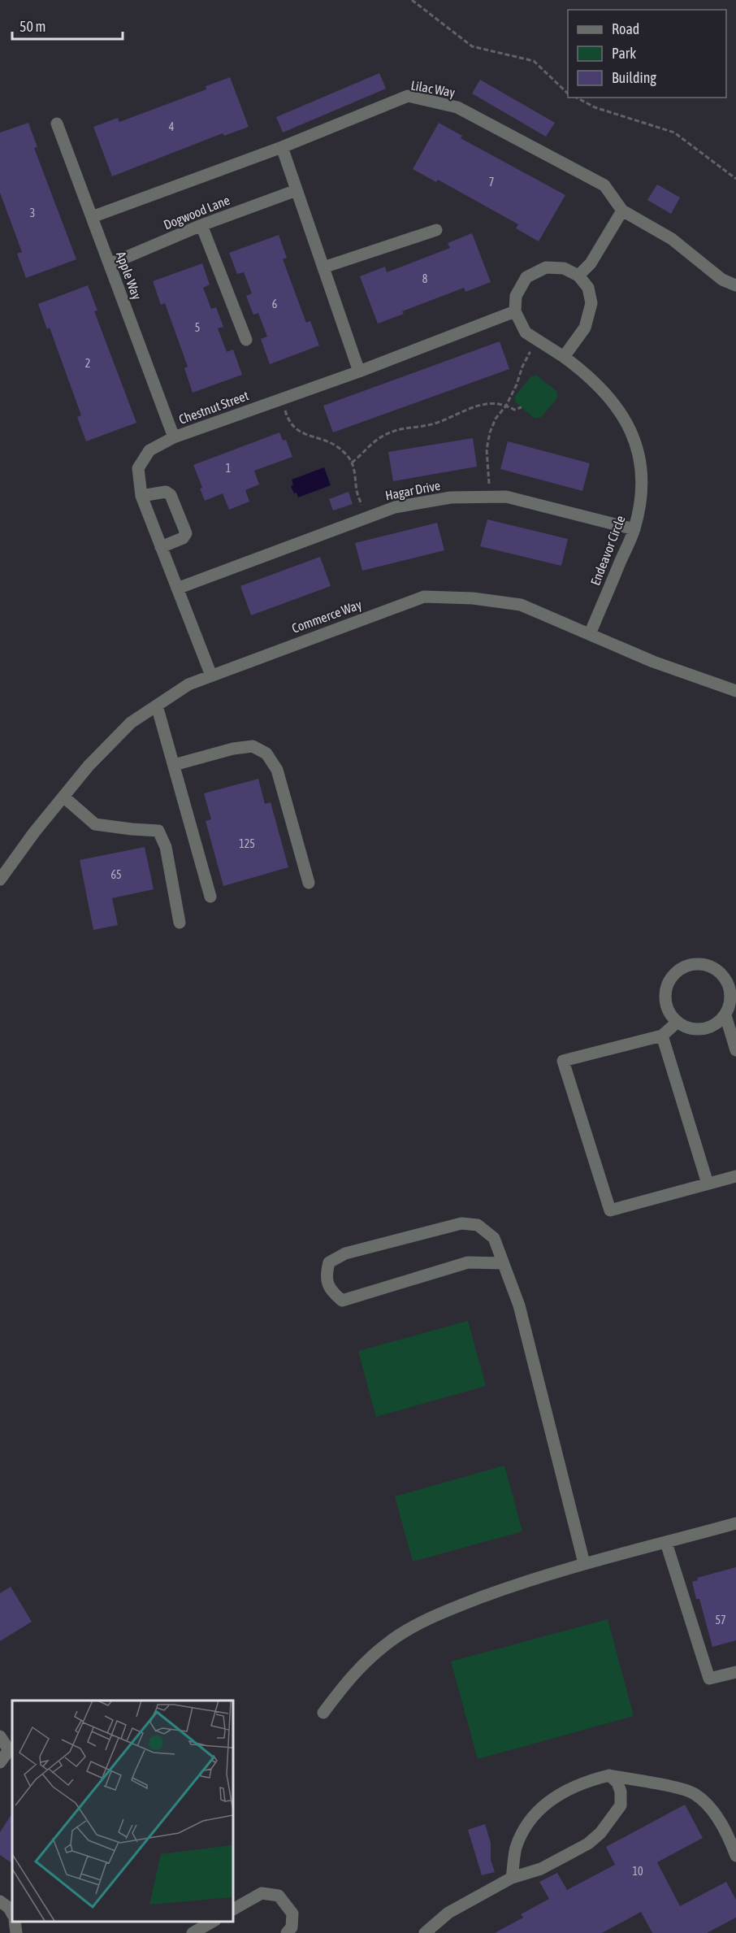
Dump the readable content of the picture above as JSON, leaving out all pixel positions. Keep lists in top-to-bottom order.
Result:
{
  "streets": {
    "street": [
      "Lilac Way",
      "Dogwood Lane",
      "Apple Way",
      "Chestnut Street",
      "Hagar Drive",
      "Endeavor Circle",
      "Commerce Way"
    ]
  },
  "crossings": [
    ["Lilac Way", "Apple Way"],
    ["Dogwood Lane", "Apple Way"],
    ["Apple Way", "Chestnut Street"],
    ["Chestnut Street", "Hagar Drive"],
    ["Chestnut Street", "Endeavor Circle"],
    ["Chestnut Street", "Commerce Way"],
    ["Hagar Drive", "Endeavor Circle"],
    ["Endeavor Circle", "Commerce Way"]
  ],
  "house_numbers": [
    "4",
    "7",
    "3",
    "8",
    "6",
    "5",
    "2",
    "1",
    "125",
    "65",
    "57",
    "10"
  ],
  "legend": ["Road", "Park", "Building"],
  "scale_bar": "50 m"
}
